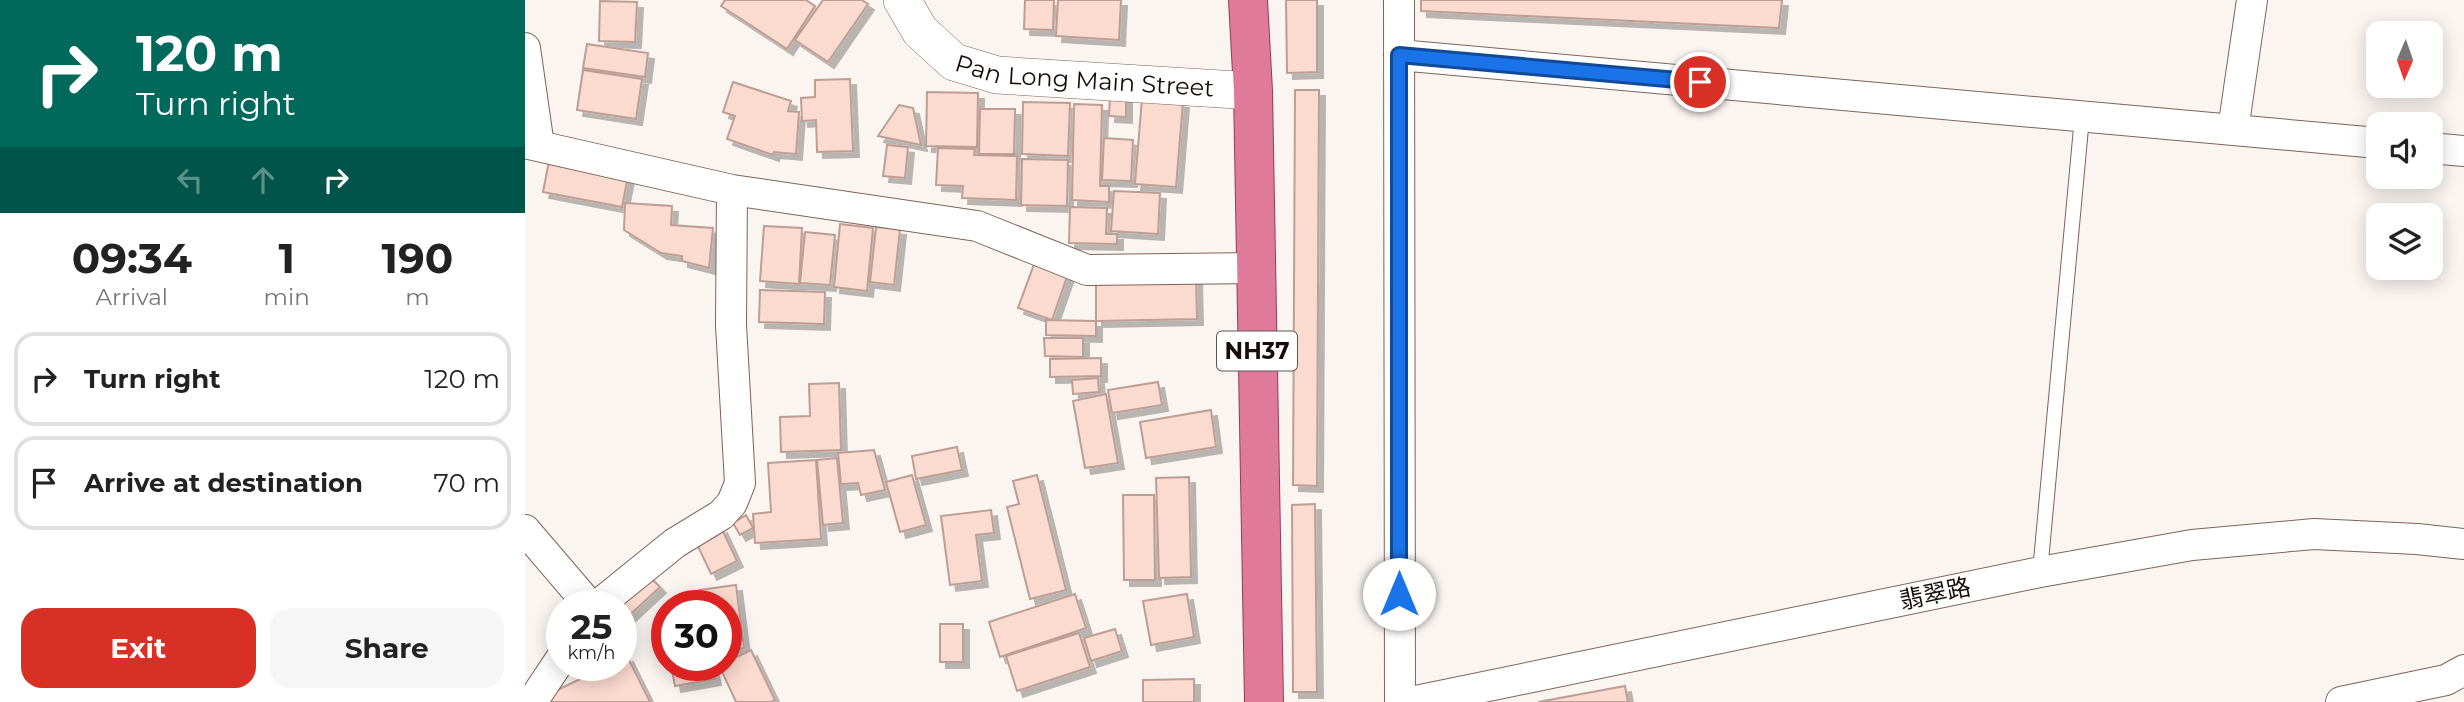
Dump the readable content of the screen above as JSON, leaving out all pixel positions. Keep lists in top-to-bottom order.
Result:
{
  "streets": {
    "highway": ["NH37"],
    "street": ["Pan Long Main Street", "翡翠路"]
  },
  "crossings": [
    ["Pan Long Main Street", "NH37"]
  ],
  "north": "bottom",
  "page": {
    "turn": ["120 m", "Turn right"],
    "eta": [
      "09:34",
      "Arrival",
      "1",
      "min",
      "190",
      "m"
    ],
    "list": [
      {
        "name": "Turn right",
        "value": "120 m"
      },
      {
        "name": "Arrive at destination",
        "value": "70 m"
      }
    ],
    "speed": "25 km/h",
    "limit": "30",
    "buttons": ["Exit", "Share"]
  }
}
